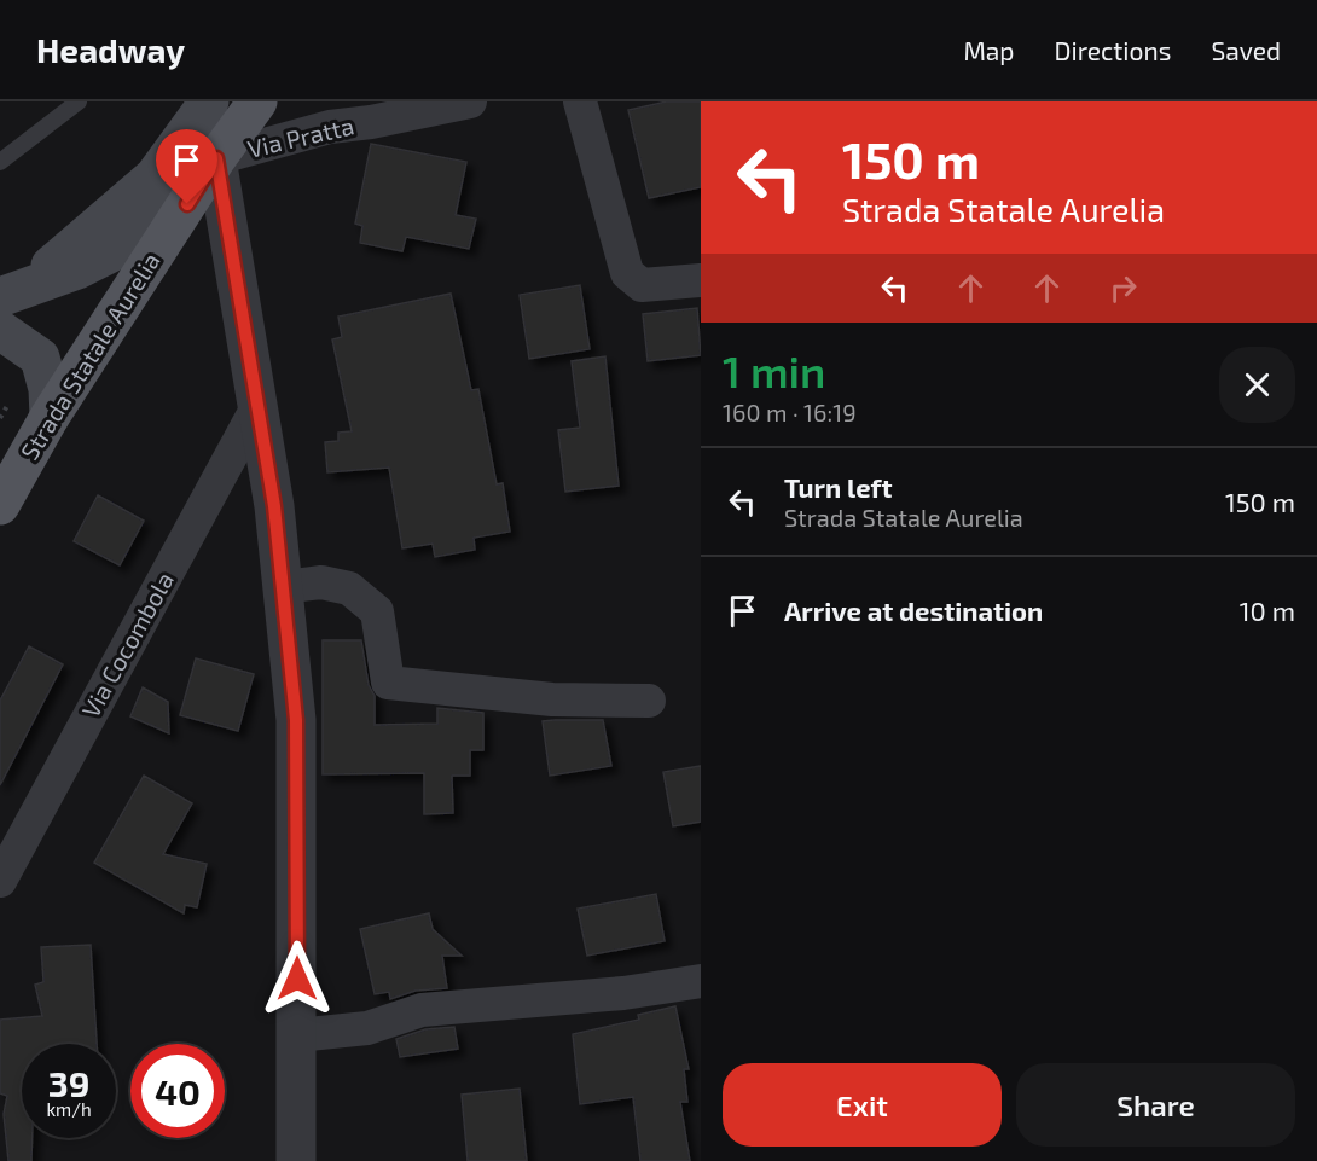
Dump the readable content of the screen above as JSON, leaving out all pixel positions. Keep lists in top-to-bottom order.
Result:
{
  "streets": {
    "main road": ["Strada Statale Aurelia"],
    "street": ["Via Pratta", "Via Cocombola"]
  },
  "crossings": [
    ["Via Pratta", "Strada Statale Aurelia"]
  ],
  "page": {
    "header": "Headway",
    "nav": ["Map", "Directions", "Saved"],
    "turn": ["150 m", "Strada Statale Aurelia"],
    "heading": ["1 min", "160 m · 16:19"],
    "list": [
      {
        "name": "Turn left",
        "note": "Strada Statale Aurelia",
        "value": "150 m"
      },
      {
        "name": "Arrive at destination",
        "value": "10 m"
      }
    ],
    "speed": "39 km/h",
    "limit": "40",
    "buttons": ["Exit", "Share"]
  }
}
